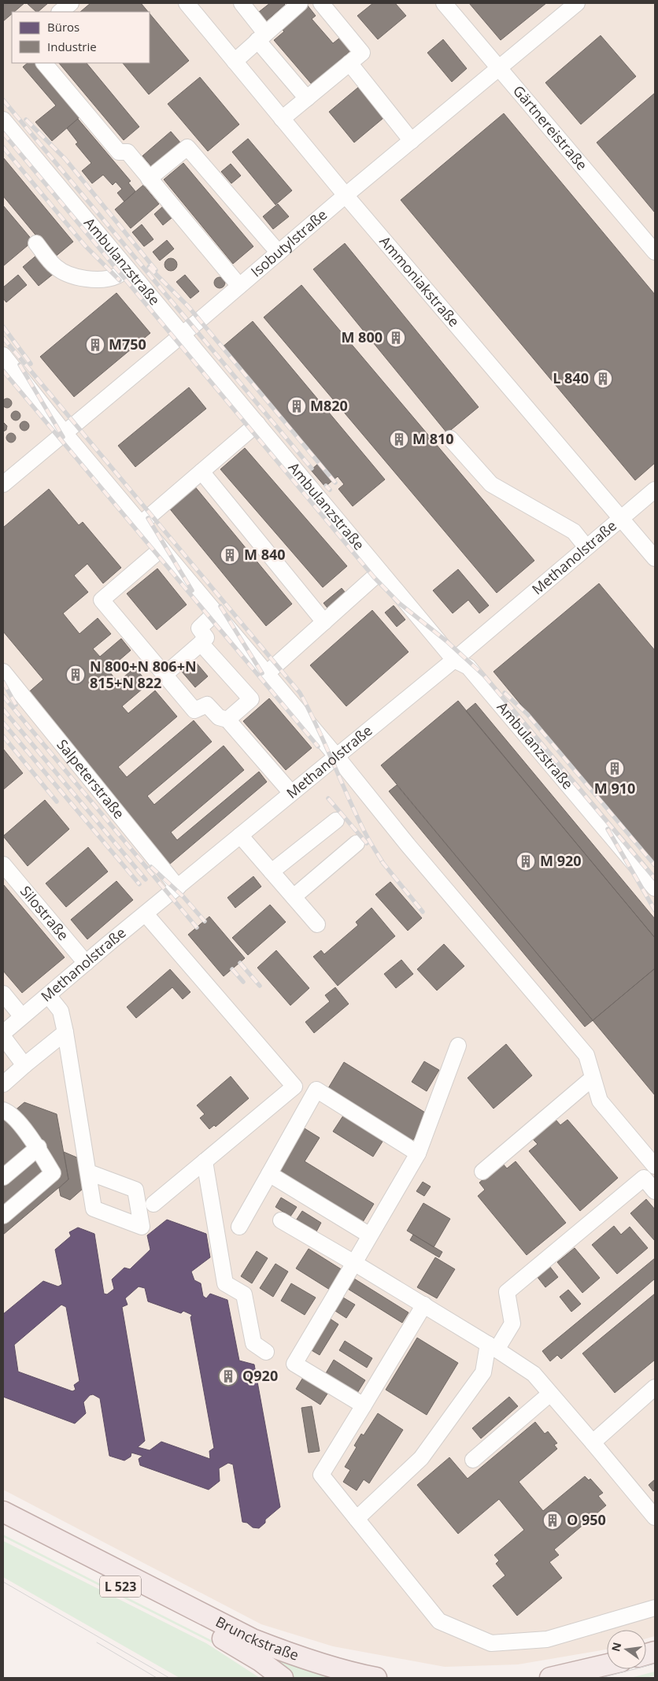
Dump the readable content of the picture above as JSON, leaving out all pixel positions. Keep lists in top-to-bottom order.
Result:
{
  "streets": {
    "main road": ["L 523", "Brunckstraße"],
    "street": [
      "Gärtnereistraße",
      "Isobutylstraße",
      "Ambulanzstraße",
      "Ammoniakstraße",
      "Methanolstraße",
      "Salpeterstraße",
      "Silostraße"
    ]
  },
  "crossings": [
    ["Gärtnereistraße", "Isobutylstraße"],
    ["Isobutylstraße", "Ambulanzstraße"],
    ["Isobutylstraße", "Ammoniakstraße"],
    ["Ambulanzstraße", "Methanolstraße"],
    ["Ammoniakstraße", "Methanolstraße"],
    ["Methanolstraße", "Salpeterstraße"],
    ["Methanolstraße", "Silostraße"]
  ],
  "places": {
    "building": [
      "M 800",
      "M750",
      "L 840",
      "M820",
      "M 810",
      "M 840",
      "N 800+N 806+N 815+N 822",
      "M 910",
      "M 920",
      "Q920",
      "O 950"
    ]
  },
  "legend": ["Büros", "Industrie"],
  "north": "left"
}
